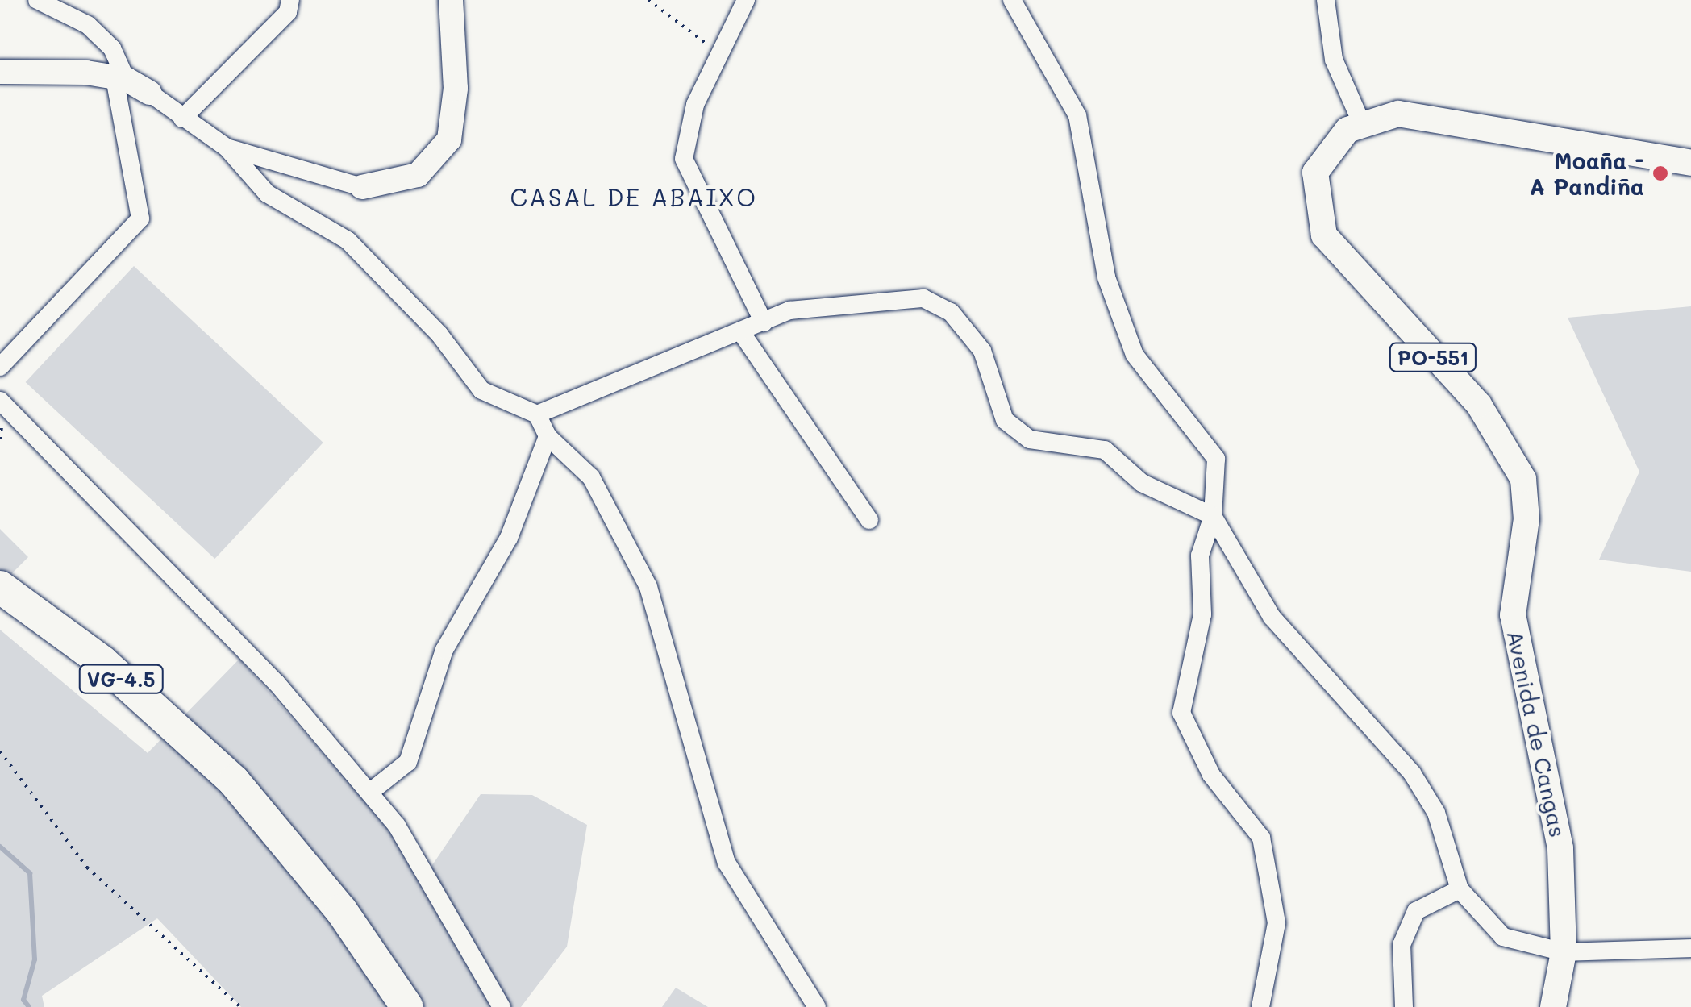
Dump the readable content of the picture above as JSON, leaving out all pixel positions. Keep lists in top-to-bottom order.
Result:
{
  "streets": {
    "highway": ["VG-4.5"],
    "main road": ["PO-551", "Avenida de Cangas"]
  },
  "crossings": [
    ["PO-551", "Avenida de Cangas"]
  ],
  "districts": ["CASAL DE ABAIXO"],
  "places": ["Moaña - A Pandiña"]
}
